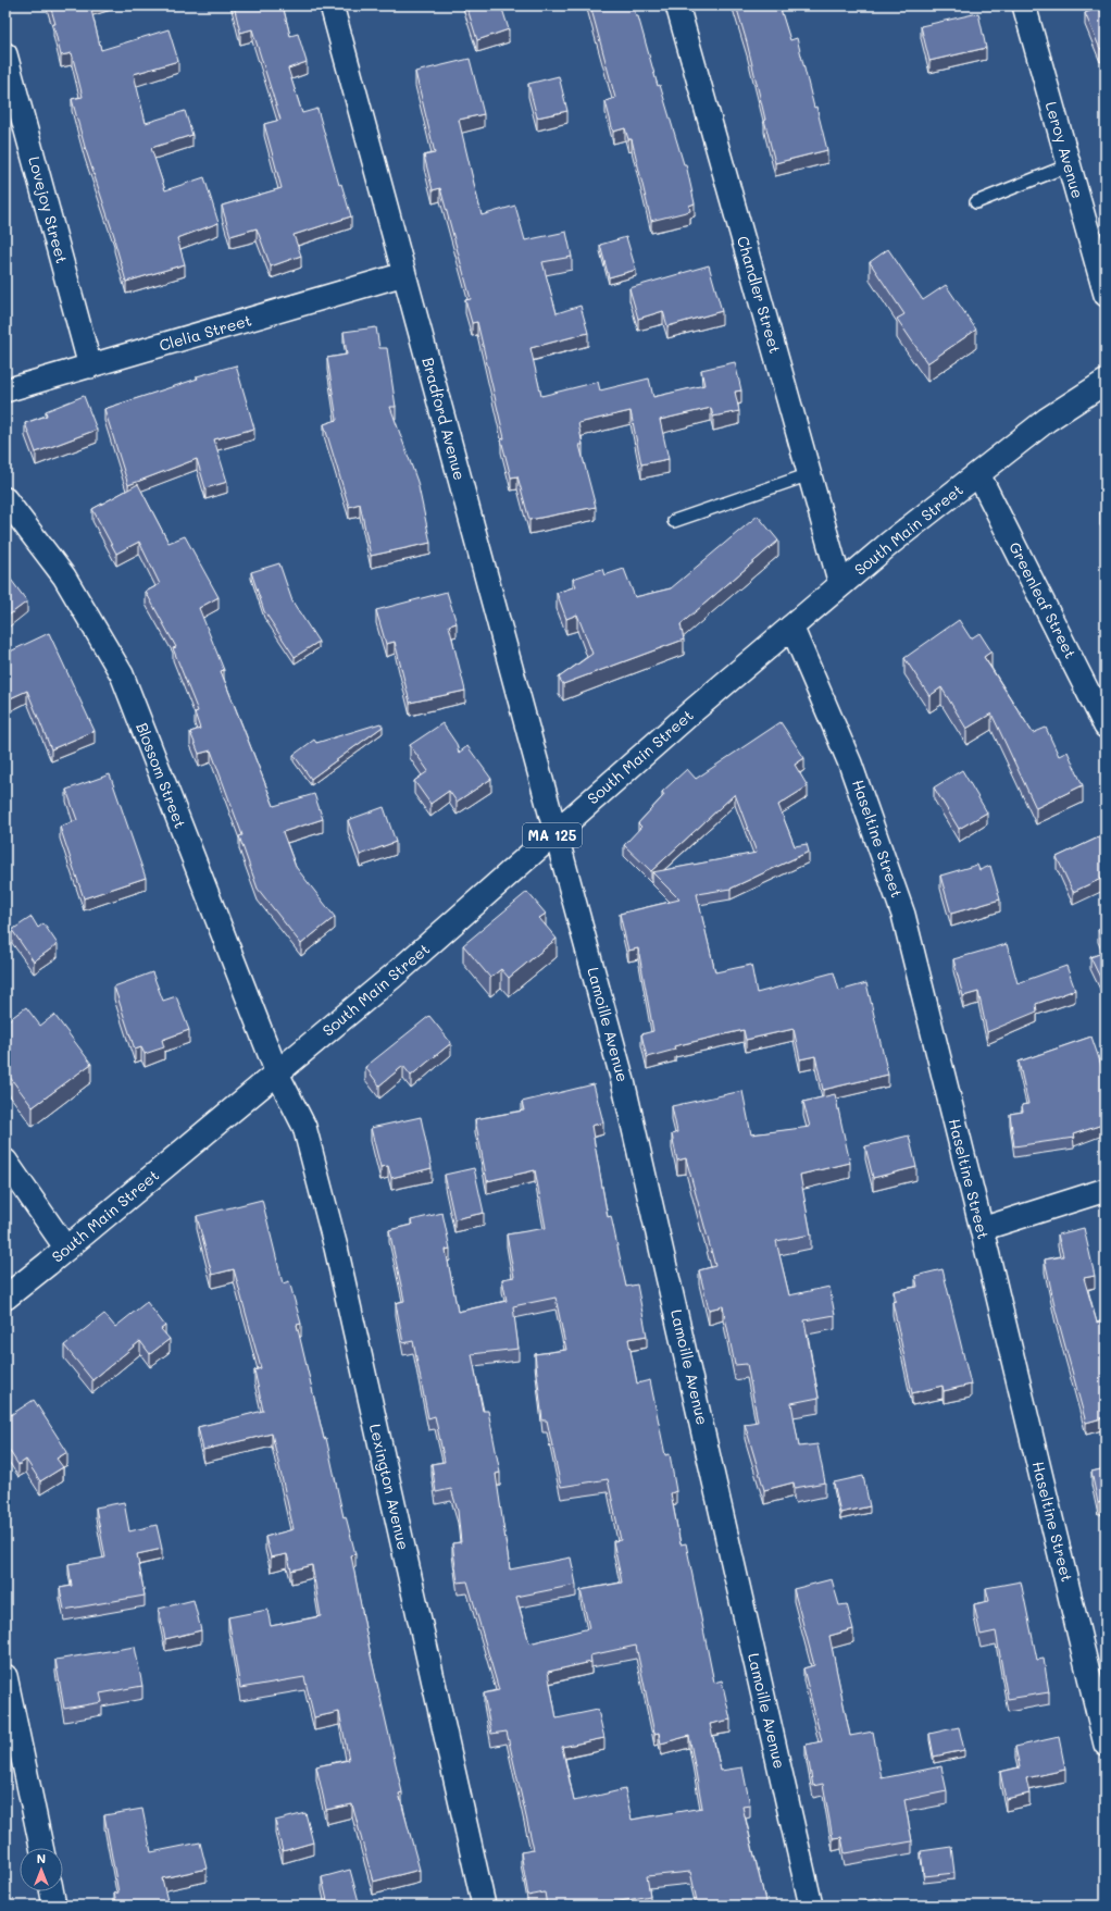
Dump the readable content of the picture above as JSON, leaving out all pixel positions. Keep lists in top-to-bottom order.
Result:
{
  "streets": {
    "main road": ["South Main Street", "MA 125"],
    "street": [
      "Leroy Avenue",
      "Lovejoy Street",
      "Chandler Street",
      "Clelia Street",
      "Bradford Avenue",
      "Greenleaf Street",
      "Blossom Street",
      "Haseltine Street",
      "Lamoille Avenue",
      "Lexington Avenue"
    ]
  },
  "crossings": [
    ["Lovejoy Street", "Clelia Street"],
    ["Chandler Street", "South Main Street"],
    ["Clelia Street", "Bradford Avenue"],
    ["Bradford Avenue", "South Main Street"],
    ["Bradford Avenue", "Lamoille Avenue"],
    ["South Main Street", "Greenleaf Street"],
    ["South Main Street", "Blossom Street"],
    ["South Main Street", "Haseltine Street"],
    ["South Main Street", "Lamoille Avenue"],
    ["South Main Street", "Lexington Avenue"],
    ["Blossom Street", "Lexington Avenue"]
  ],
  "north": "top"
}
